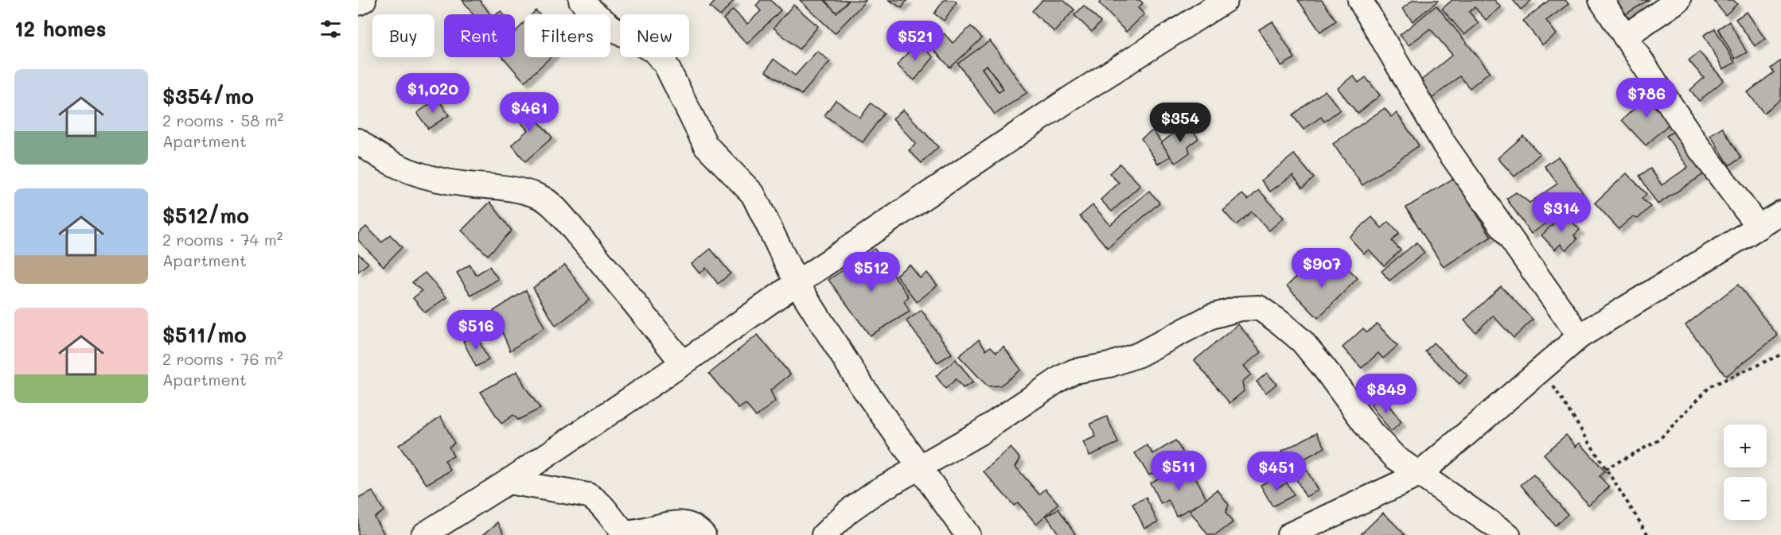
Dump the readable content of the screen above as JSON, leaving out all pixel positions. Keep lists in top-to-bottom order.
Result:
{
  "page": {
    "heading": "12 homes",
    "chip": [
      "Buy",
      "Rent",
      "Filters",
      "New"
    ],
    "price": [
      "$521",
      "$1,020",
      "$786",
      "$461",
      "$354",
      "$314",
      "$907",
      "$512",
      "$516",
      "$849",
      "$511",
      "$451"
    ],
    "list": [
      {
        "name": "$354/mo",
        "note": "2 rooms · 58 m² · Apartment"
      },
      {
        "name": "$512/mo",
        "note": "2 rooms · 74 m² · Apartment"
      },
      {
        "name": "$511/mo",
        "note": "2 rooms · 76 m² · Apartment"
      }
    ],
    "map_buttons": ["+", "−"]
  }
}
